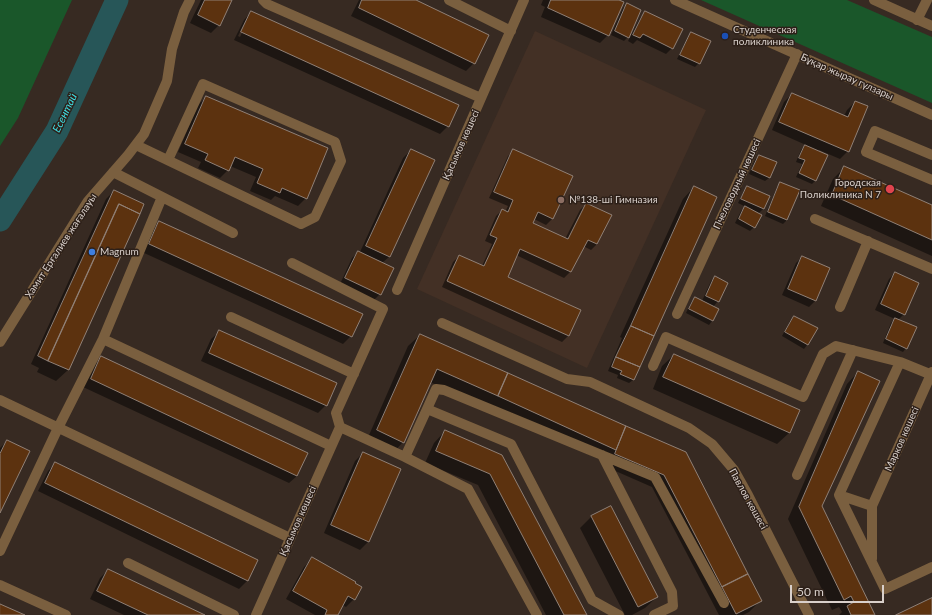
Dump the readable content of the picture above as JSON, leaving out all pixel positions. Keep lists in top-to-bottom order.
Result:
{
  "streets": {
    "street": [
      "Бұқар жырау гүлзары",
      "Қасымов көшесі",
      "Пчеловодный көшесі",
      "Хамит Ерғалиев жағалауы",
      "Марков көшесі",
      "Павлов көшесі"
    ]
  },
  "crossings": [
    ["Бұқар жырау гүлзары", "Пчеловодный көшесі"]
  ],
  "water": ["Есентай"],
  "places": [
    "Студенческая поликлиника",
    "Городская Поликлиника N 7",
    "№138-ші Гимназия",
    "Magnum"
  ],
  "scale_bar": "50 m"
}
